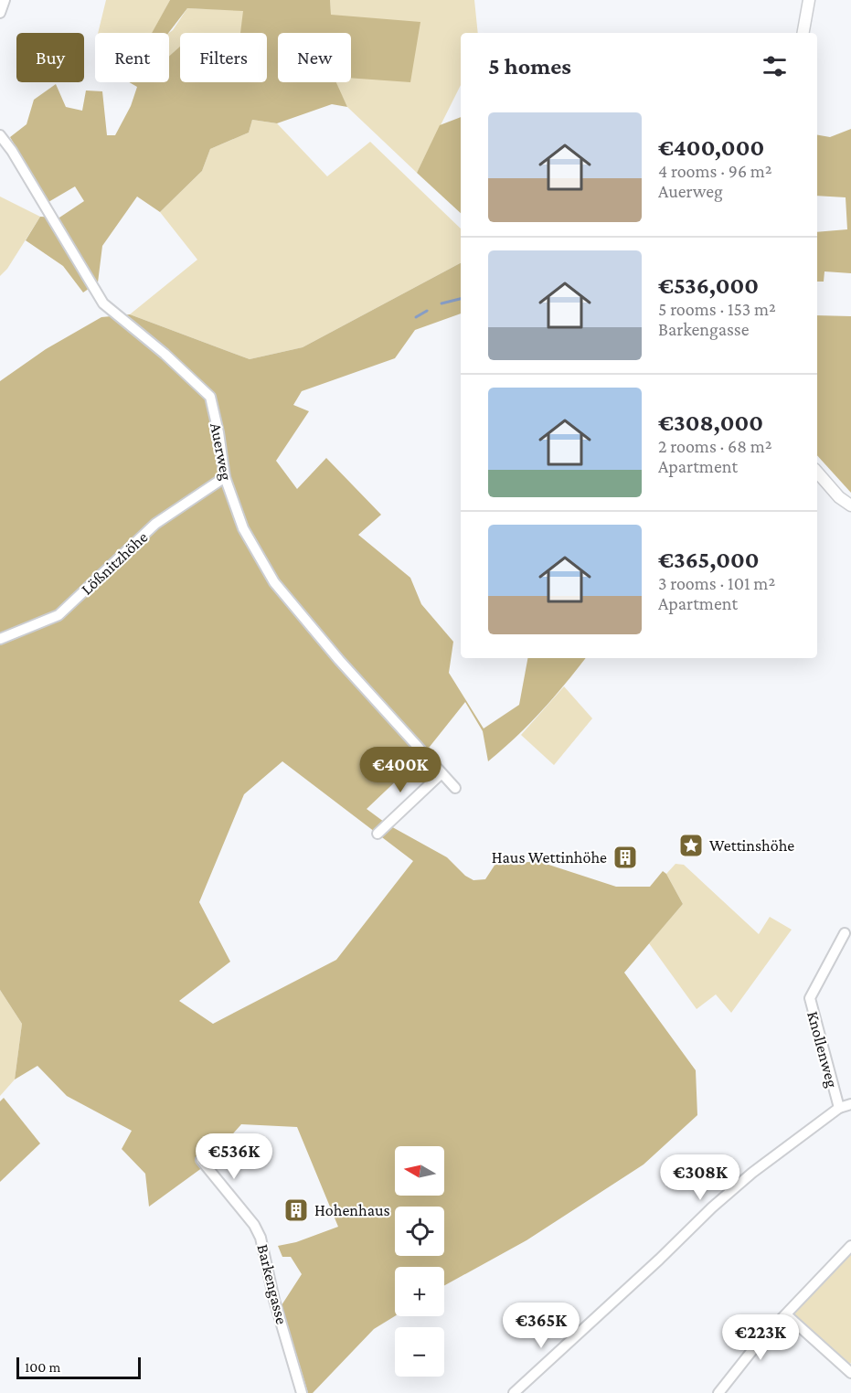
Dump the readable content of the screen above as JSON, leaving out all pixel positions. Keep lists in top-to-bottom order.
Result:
{
  "streets": {
    "street": [
      "Auerweg",
      "Lößnitzhöhe",
      "Knollenweg",
      "Barkengasse"
    ]
  },
  "crossings": [
    ["Auerweg", "Lößnitzhöhe"]
  ],
  "places": {
    "place": ["Wettinshöhe"],
    "building": ["Haus Wettinhöhe", "Hohenhaus"]
  },
  "scale_bar": "100 m",
  "north": "left",
  "page": {
    "chip": [
      "Buy",
      "Rent",
      "Filters",
      "New"
    ],
    "heading": "5 homes",
    "list": [
      {
        "name": "€400,000",
        "note": "4 rooms · 96 m² · Auerweg"
      },
      {
        "name": "€536,000",
        "note": "5 rooms · 153 m² · Barkengasse"
      },
      {
        "name": "€308,000",
        "note": "2 rooms · 68 m² · Apartment"
      },
      {
        "name": "€365,000",
        "note": "3 rooms · 101 m² · Apartment"
      }
    ],
    "price": [
      "€400K",
      "€536K",
      "€308K",
      "€365K",
      "€223K"
    ],
    "map_buttons": ["+", "−"],
    "scale": "100 m"
  }
}
